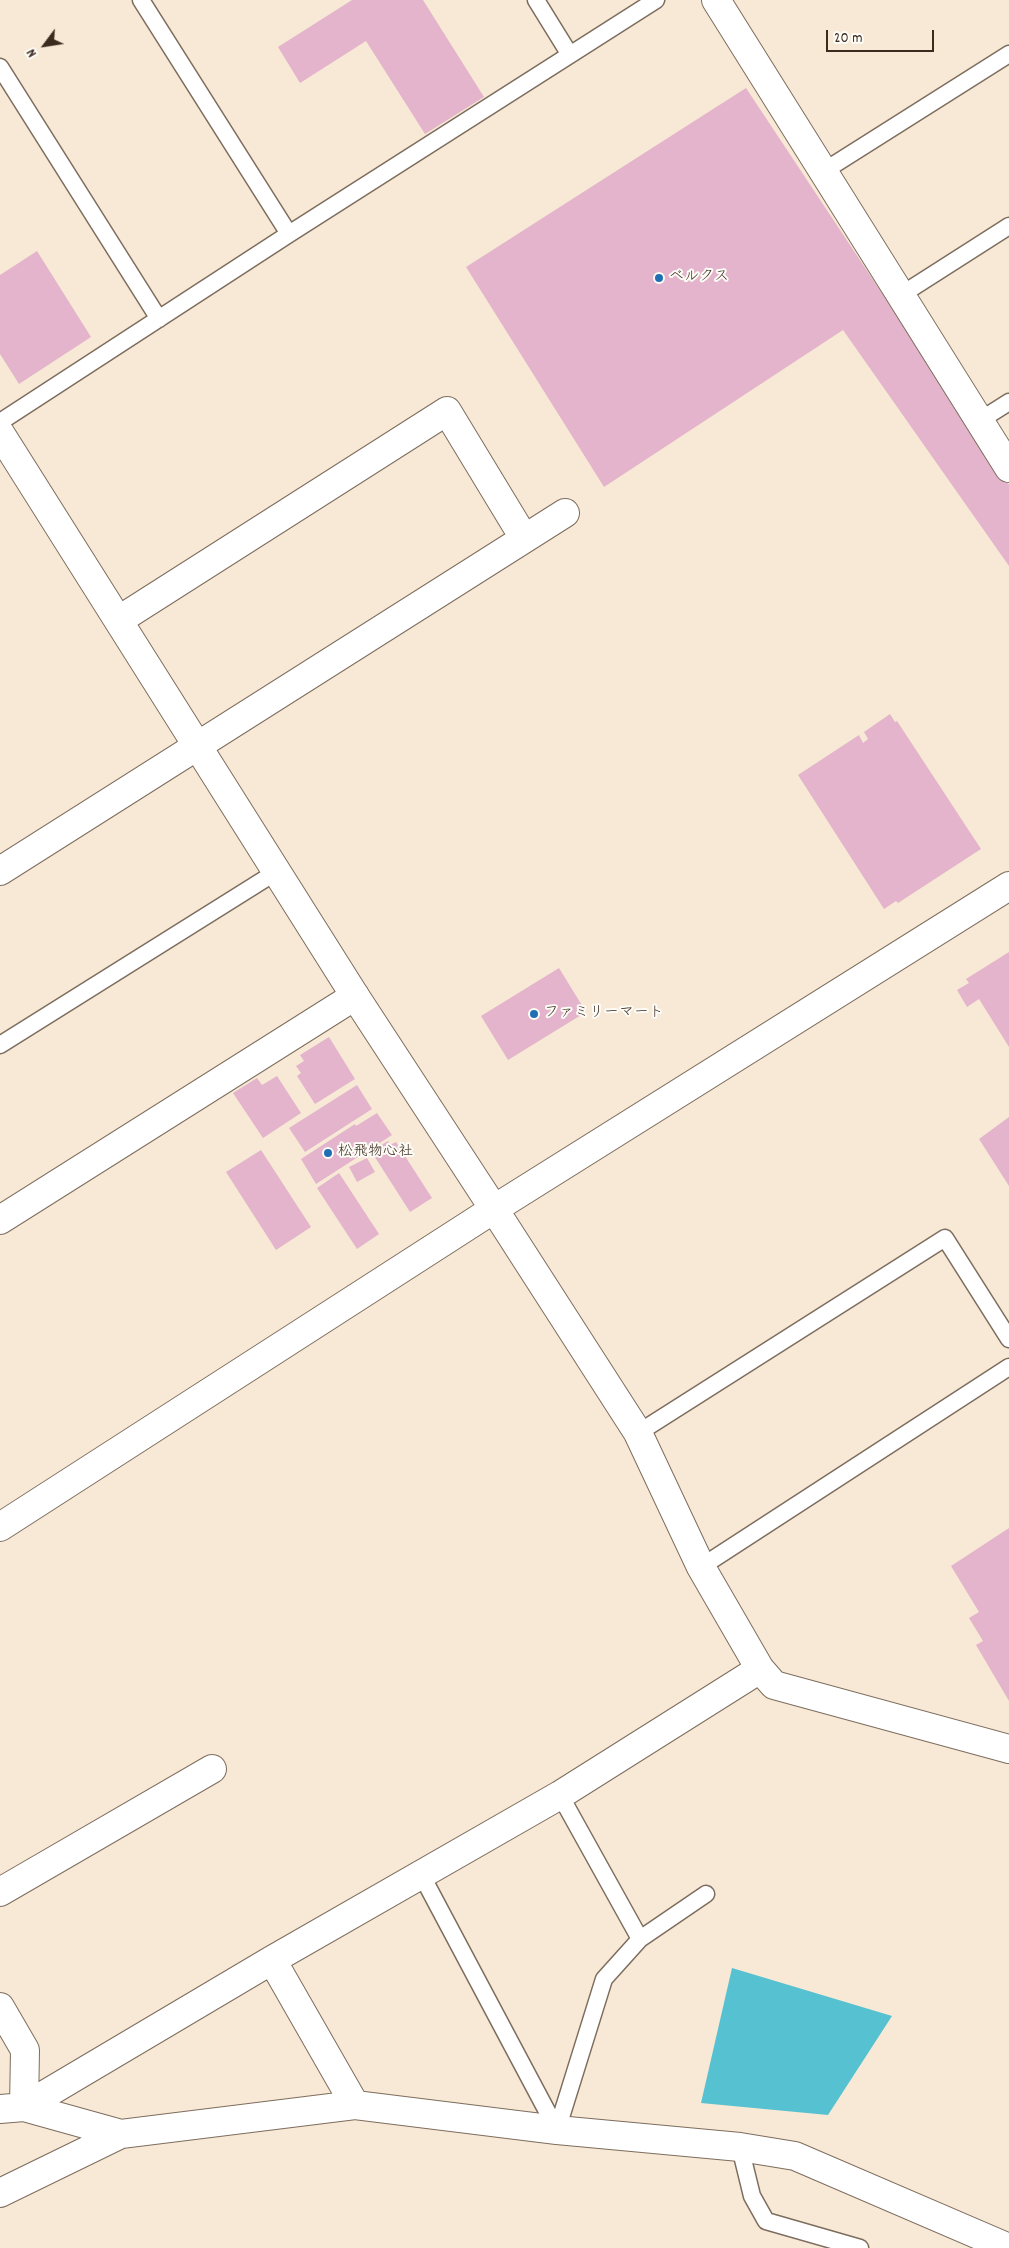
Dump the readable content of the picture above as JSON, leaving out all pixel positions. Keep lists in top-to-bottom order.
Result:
{
  "places": ["ベルクス", "ファミリーマート", "松飛物心社"],
  "scale_bar": "20 m",
  "north": "bottom left"
}
